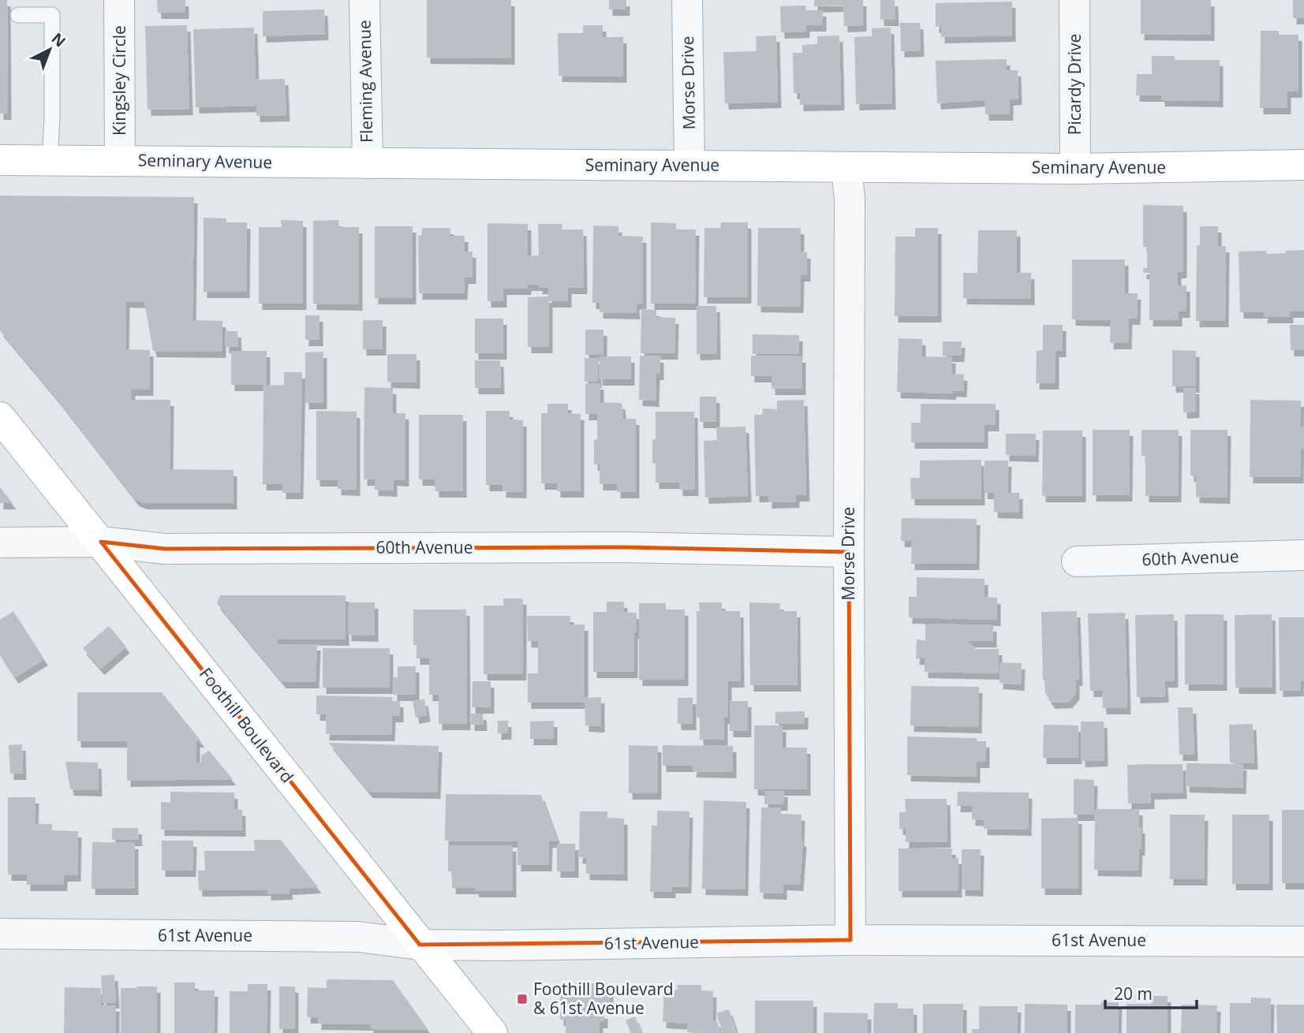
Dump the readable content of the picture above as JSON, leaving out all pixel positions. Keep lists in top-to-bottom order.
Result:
{
  "streets": {
    "street": [
      "Kingsley Circle",
      "Fleming Avenue",
      "Morse Drive",
      "Picardy Drive",
      "Seminary Avenue",
      "60th Avenue",
      "Foothill Boulevard",
      "61st Avenue"
    ]
  },
  "crossings": [
    ["Kingsley Circle", "Seminary Avenue"],
    ["Fleming Avenue", "Seminary Avenue"],
    ["Morse Drive", "Seminary Avenue"],
    ["Morse Drive", "60th Avenue"],
    ["Morse Drive", "61st Avenue"],
    ["Picardy Drive", "Seminary Avenue"],
    ["60th Avenue", "Foothill Boulevard"],
    ["Foothill Boulevard", "61st Avenue"]
  ],
  "places": {
    "transit": ["Foothill Boulevard & 61st Avenue"]
  },
  "scale_bar": "20 m",
  "north": "top right"
}
